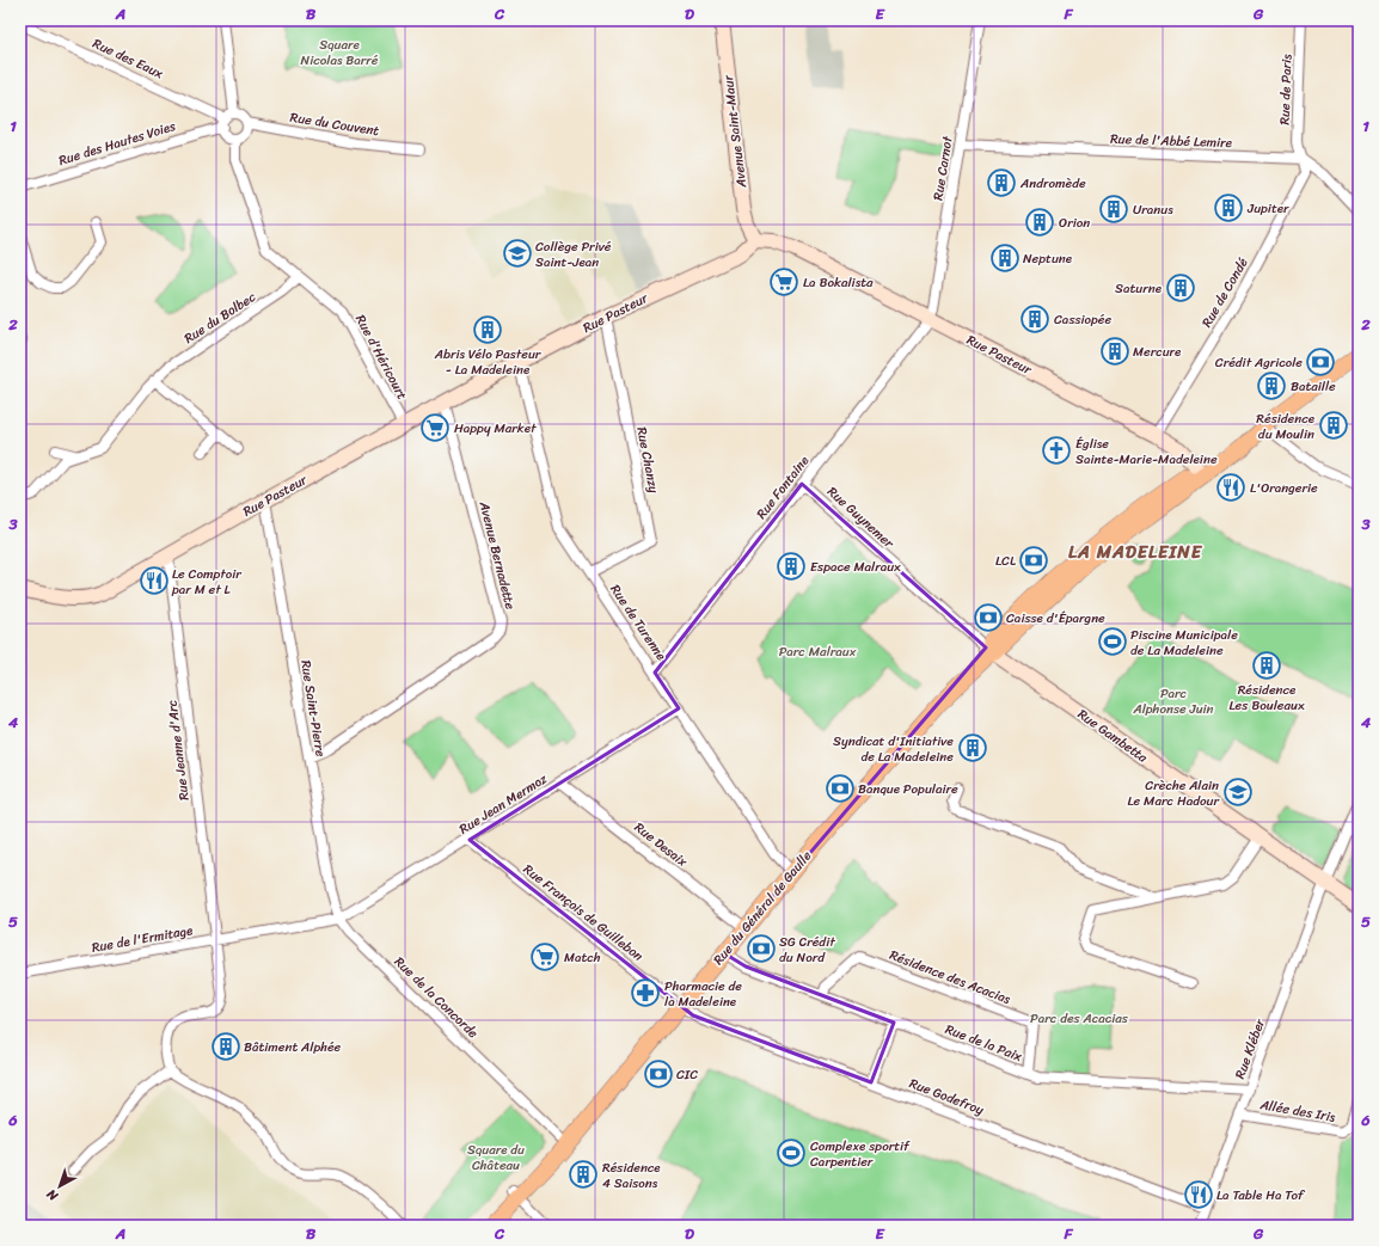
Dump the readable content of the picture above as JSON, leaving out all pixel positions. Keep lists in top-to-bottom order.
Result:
{
  "streets": {
    "main road": ["Rue du Général de Gaulle"],
    "street": [
      "Rue des Eaux",
      "Rue de Paris",
      "Rue du Couvent",
      "Avenue Saint-Maur",
      "Rue de l'Abbé Lemire",
      "Rue des Hautes Voies",
      "Rue Carnot",
      "Rue de Condé",
      "Rue Pasteur",
      "Rue du Bolbec",
      "Rue d'Héricourt",
      "Rue Chanzy",
      "Rue Fontaine",
      "Rue Guynemer",
      "Avenue Bernadette",
      "Rue de Turenne",
      "Rue Saint-Pierre",
      "Rue Gambetta",
      "Rue Jeanne d'Arc",
      "Rue Jean Mermoz",
      "Rue Desaix",
      "Rue François de Guillebon",
      "Rue de l'Ermitage",
      "Résidence des Acacias",
      "Rue de la Concorde",
      "Rue de la Paix",
      "Rue Kléber",
      "Rue Godefroy",
      "Allée des Iris"
    ]
  },
  "crossings": [
    ["Rue des Eaux", "Rue du Couvent"],
    ["Rue des Eaux", "Rue des Hautes Voies"],
    ["Rue des Eaux", "Rue d'Héricourt"],
    ["Rue de Paris", "Rue de l'Abbé Lemire"],
    ["Rue de Paris", "Rue de Condé"],
    ["Rue du Couvent", "Rue des Hautes Voies"],
    ["Rue du Couvent", "Rue d'Héricourt"],
    ["Avenue Saint-Maur", "Rue Pasteur"],
    ["Rue de l'Abbé Lemire", "Rue Carnot"],
    ["Rue de l'Abbé Lemire", "Rue de Condé"],
    ["Rue des Hautes Voies", "Rue d'Héricourt"],
    ["Rue Carnot", "Rue Pasteur"],
    ["Rue Carnot", "Rue Fontaine"],
    ["Rue de Condé", "Rue Pasteur"],
    ["Rue Pasteur", "Rue d'Héricourt"],
    ["Rue Pasteur", "Rue Chanzy"],
    ["Rue Pasteur", "Rue Fontaine"],
    ["Rue Pasteur", "Avenue Bernadette"],
    ["Rue Pasteur", "Rue de Turenne"],
    ["Rue Pasteur", "Rue Saint-Pierre"],
    ["Rue Pasteur", "Rue Jeanne d'Arc"],
    ["Rue Pasteur", "Rue du Général de Gaulle"],
    ["Rue du Bolbec", "Rue d'Héricourt"],
    ["Rue Chanzy", "Rue de Turenne"],
    ["Rue Fontaine", "Rue Guynemer"],
    ["Rue Fontaine", "Rue de Turenne"],
    ["Rue Guynemer", "Rue Gambetta"],
    ["Rue Guynemer", "Rue du Général de Gaulle"],
    ["Avenue Bernadette", "Rue Saint-Pierre"],
    ["Rue de Turenne", "Rue Jean Mermoz"],
    ["Rue de Turenne", "Rue du Général de Gaulle"],
    ["Rue Saint-Pierre", "Rue Jean Mermoz"],
    ["Rue Saint-Pierre", "Rue de l'Ermitage"],
    ["Rue Saint-Pierre", "Rue de la Concorde"],
    ["Rue Gambetta", "Rue du Général de Gaulle"],
    ["Rue Gambetta", "Rue Kléber"],
    ["Rue Jeanne d'Arc", "Rue de l'Ermitage"],
    ["Rue Jean Mermoz", "Rue Desaix"],
    ["Rue Jean Mermoz", "Rue François de Guillebon"],
    ["Rue Jean Mermoz", "Rue de l'Ermitage"],
    ["Rue Jean Mermoz", "Rue de la Concorde"],
    ["Rue Desaix", "Rue du Général de Gaulle"],
    ["Rue du Général de Gaulle", "Rue François de Guillebon"],
    ["Rue du Général de Gaulle", "Rue de la Concorde"],
    ["Rue du Général de Gaulle", "Rue de la Paix"],
    ["Rue du Général de Gaulle", "Rue Godefroy"],
    ["Rue François de Guillebon", "Rue Godefroy"],
    ["Rue de l'Ermitage", "Rue de la Concorde"],
    ["Résidence des Acacias", "Rue de la Paix"],
    ["Rue de la Paix", "Rue Kléber"],
    ["Rue Kléber", "Rue Godefroy"],
    ["Rue Kléber", "Allée des Iris"]
  ],
  "districts": ["LA MADELEINE"],
  "parks": [
    "Square Nicolas Barré",
    "Parc Malraux",
    "Parc Alphonse Juin",
    "Parc des Acacias",
    "Square du Château"
  ],
  "places": {
    "building": [
      "Andromède",
      "Jupiter",
      "Uranus",
      "Orion",
      "Neptune",
      "Saturne",
      "Cassiopée",
      "Abris Vélo Pasteur - La Madeleine",
      "Mercure",
      "Bataille",
      "Résidence du Moulin",
      "Espace Malraux",
      "Résidence Les Bouleaux",
      "Syndicat d'Initiative de La Madeleine",
      "Bâtiment Alphée",
      "Résidence 4 Saisons"
    ],
    "school or university": ["Collège Privé Saint-Jean", "Crèche Alain Le Marc Hadour"],
    "supermarket": ["La Bokalista", "Happy Market", "Match"],
    "bank": [
      "Crédit Agricole",
      "LCL",
      "Caisse d'Épargne",
      "Banque Populaire",
      "SG Crédit du Nord",
      "CIC"
    ],
    "church": ["Église Sainte-Marie-Madeleine"],
    "restaurant": ["L'Orangerie", "Le Comptoir par M et L", "La Table Ha Tof"],
    "sports": ["Piscine Municipale de La Madeleine", "Complexe sportif Carpentier"],
    "pharmacy": ["Pharmacie de la Madeleine"]
  },
  "north": "bottom left",
  "grid": {
    "columns": [
      "A",
      "B",
      "C",
      "D",
      "E",
      "F",
      "G"
    ],
    "rows": [
      "1",
      "2",
      "3",
      "4",
      "5",
      "6"
    ]
  }
}
